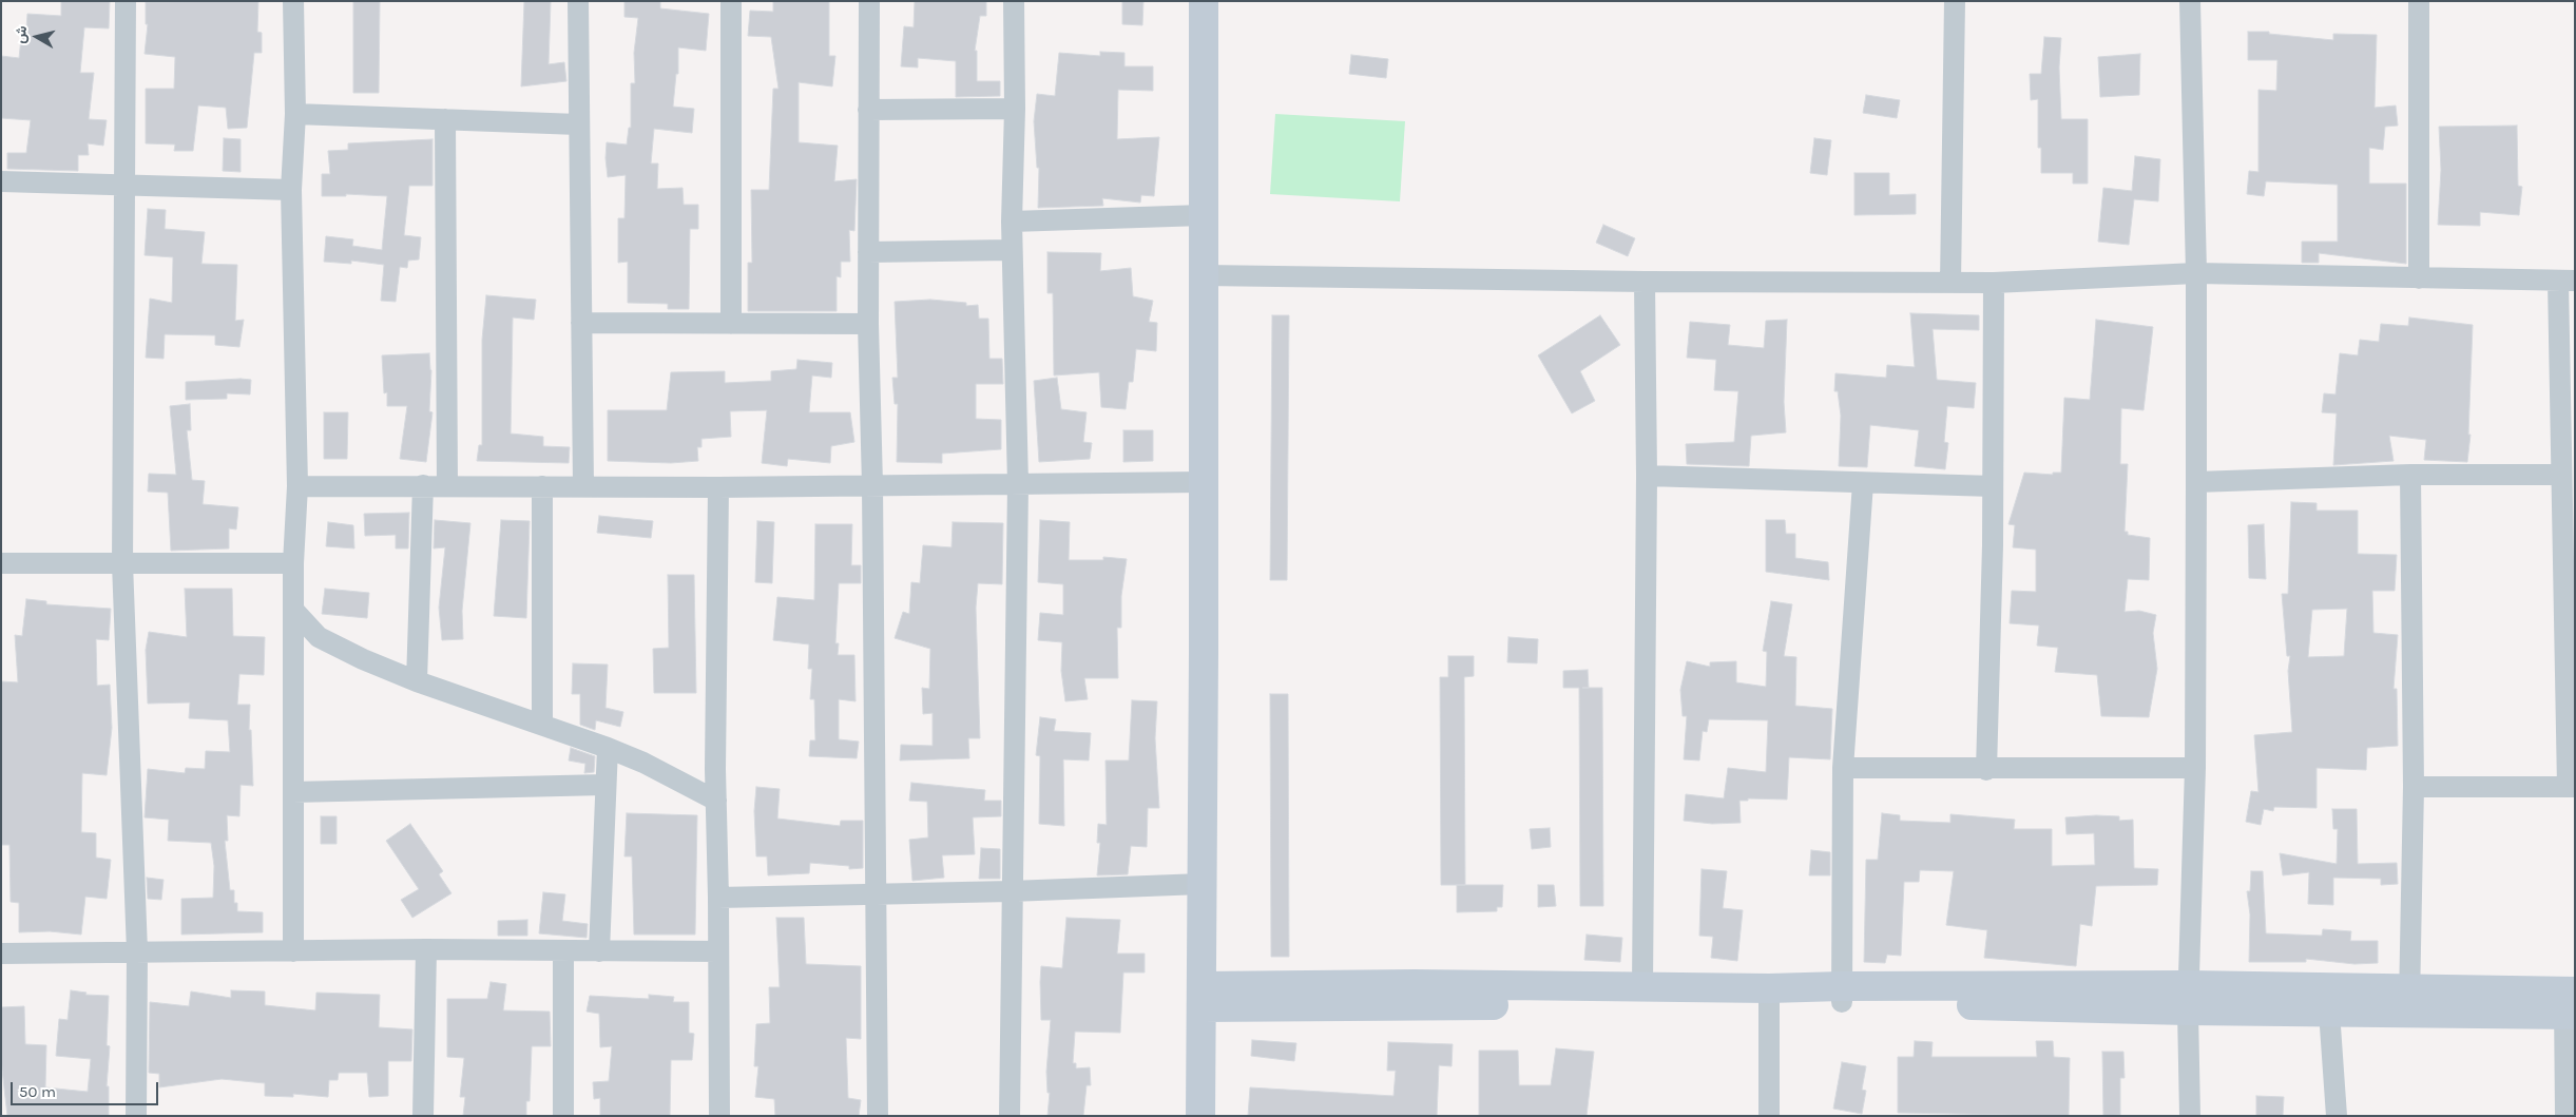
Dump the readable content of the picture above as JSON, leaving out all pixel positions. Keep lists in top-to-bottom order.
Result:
{
  "scale_bar": "50 m",
  "north": "left"
}
